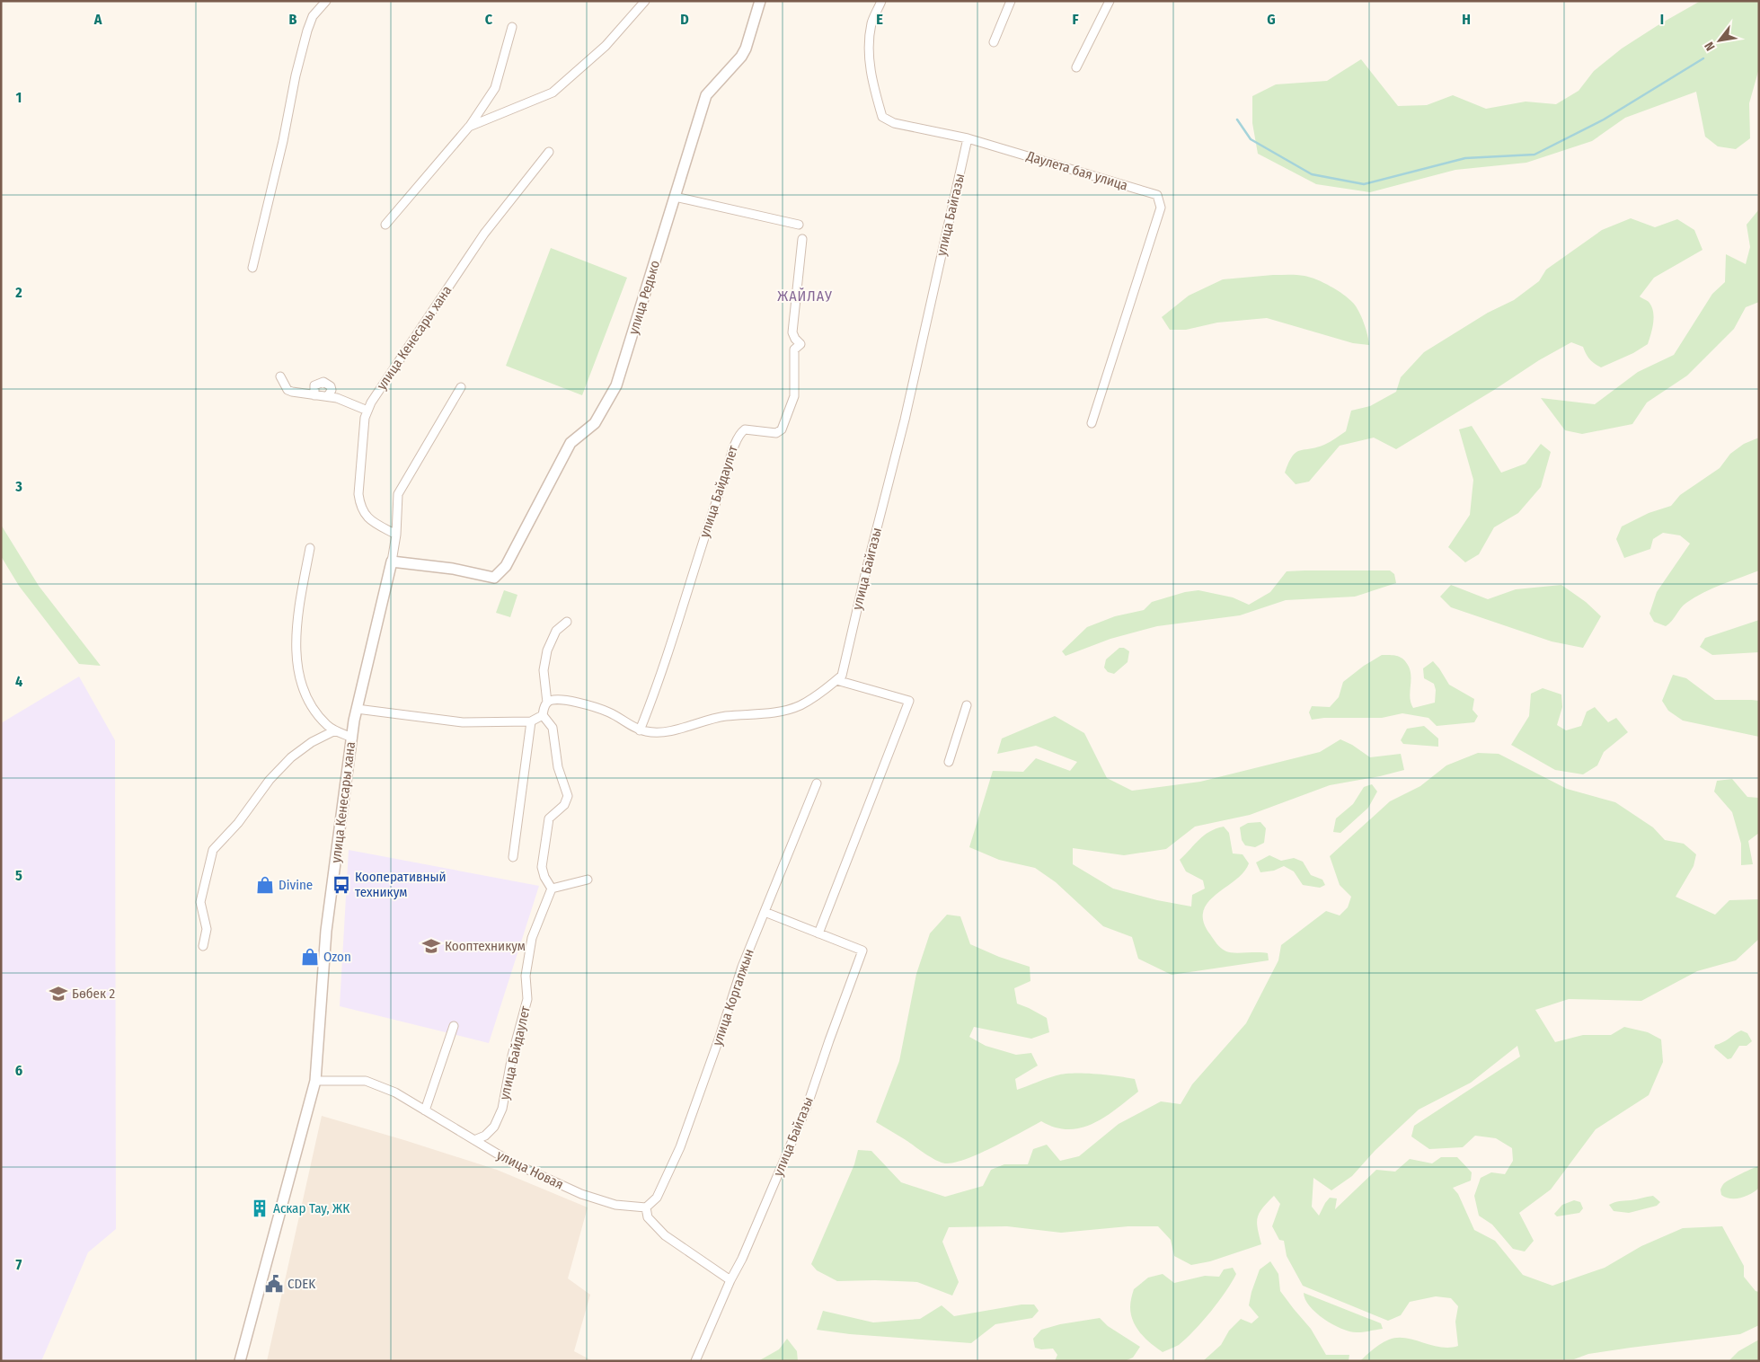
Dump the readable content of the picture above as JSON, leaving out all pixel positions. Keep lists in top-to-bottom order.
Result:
{
  "streets": {
    "street": [
      "Даулета бая улица",
      "улица Байгазы",
      "улица Редько",
      "улица Кенесары хана",
      "улица Байдаулет",
      "улица Коргалжын",
      "улица Новая"
    ]
  },
  "crossings": [
    ["Даулета бая улица", "улица Байгазы"],
    ["улица Байгазы", "улица Коргалжын"],
    ["улица Редько", "улица Кенесары хана"],
    ["улица Кенесары хана", "улица Новая"],
    ["улица Байдаулет", "улица Новая"],
    ["улица Коргалжын", "улица Новая"]
  ],
  "districts": ["ЖАЙЛАУ"],
  "places": {
    "shop": ["Divine", "Ozon"],
    "bus stop": ["Кооперативный техникум"],
    "school or university": ["Кооптехникум", "Бөбек 2"],
    "building": ["Аскар Тау, ЖК"],
    "public building": ["CDEK"]
  },
  "north": "bottom left",
  "grid": {
    "columns": [
      "A",
      "B",
      "C",
      "D",
      "E",
      "F",
      "G",
      "H",
      "I"
    ],
    "rows": [
      "1",
      "2",
      "3",
      "4",
      "5",
      "6",
      "7"
    ]
  }
}
